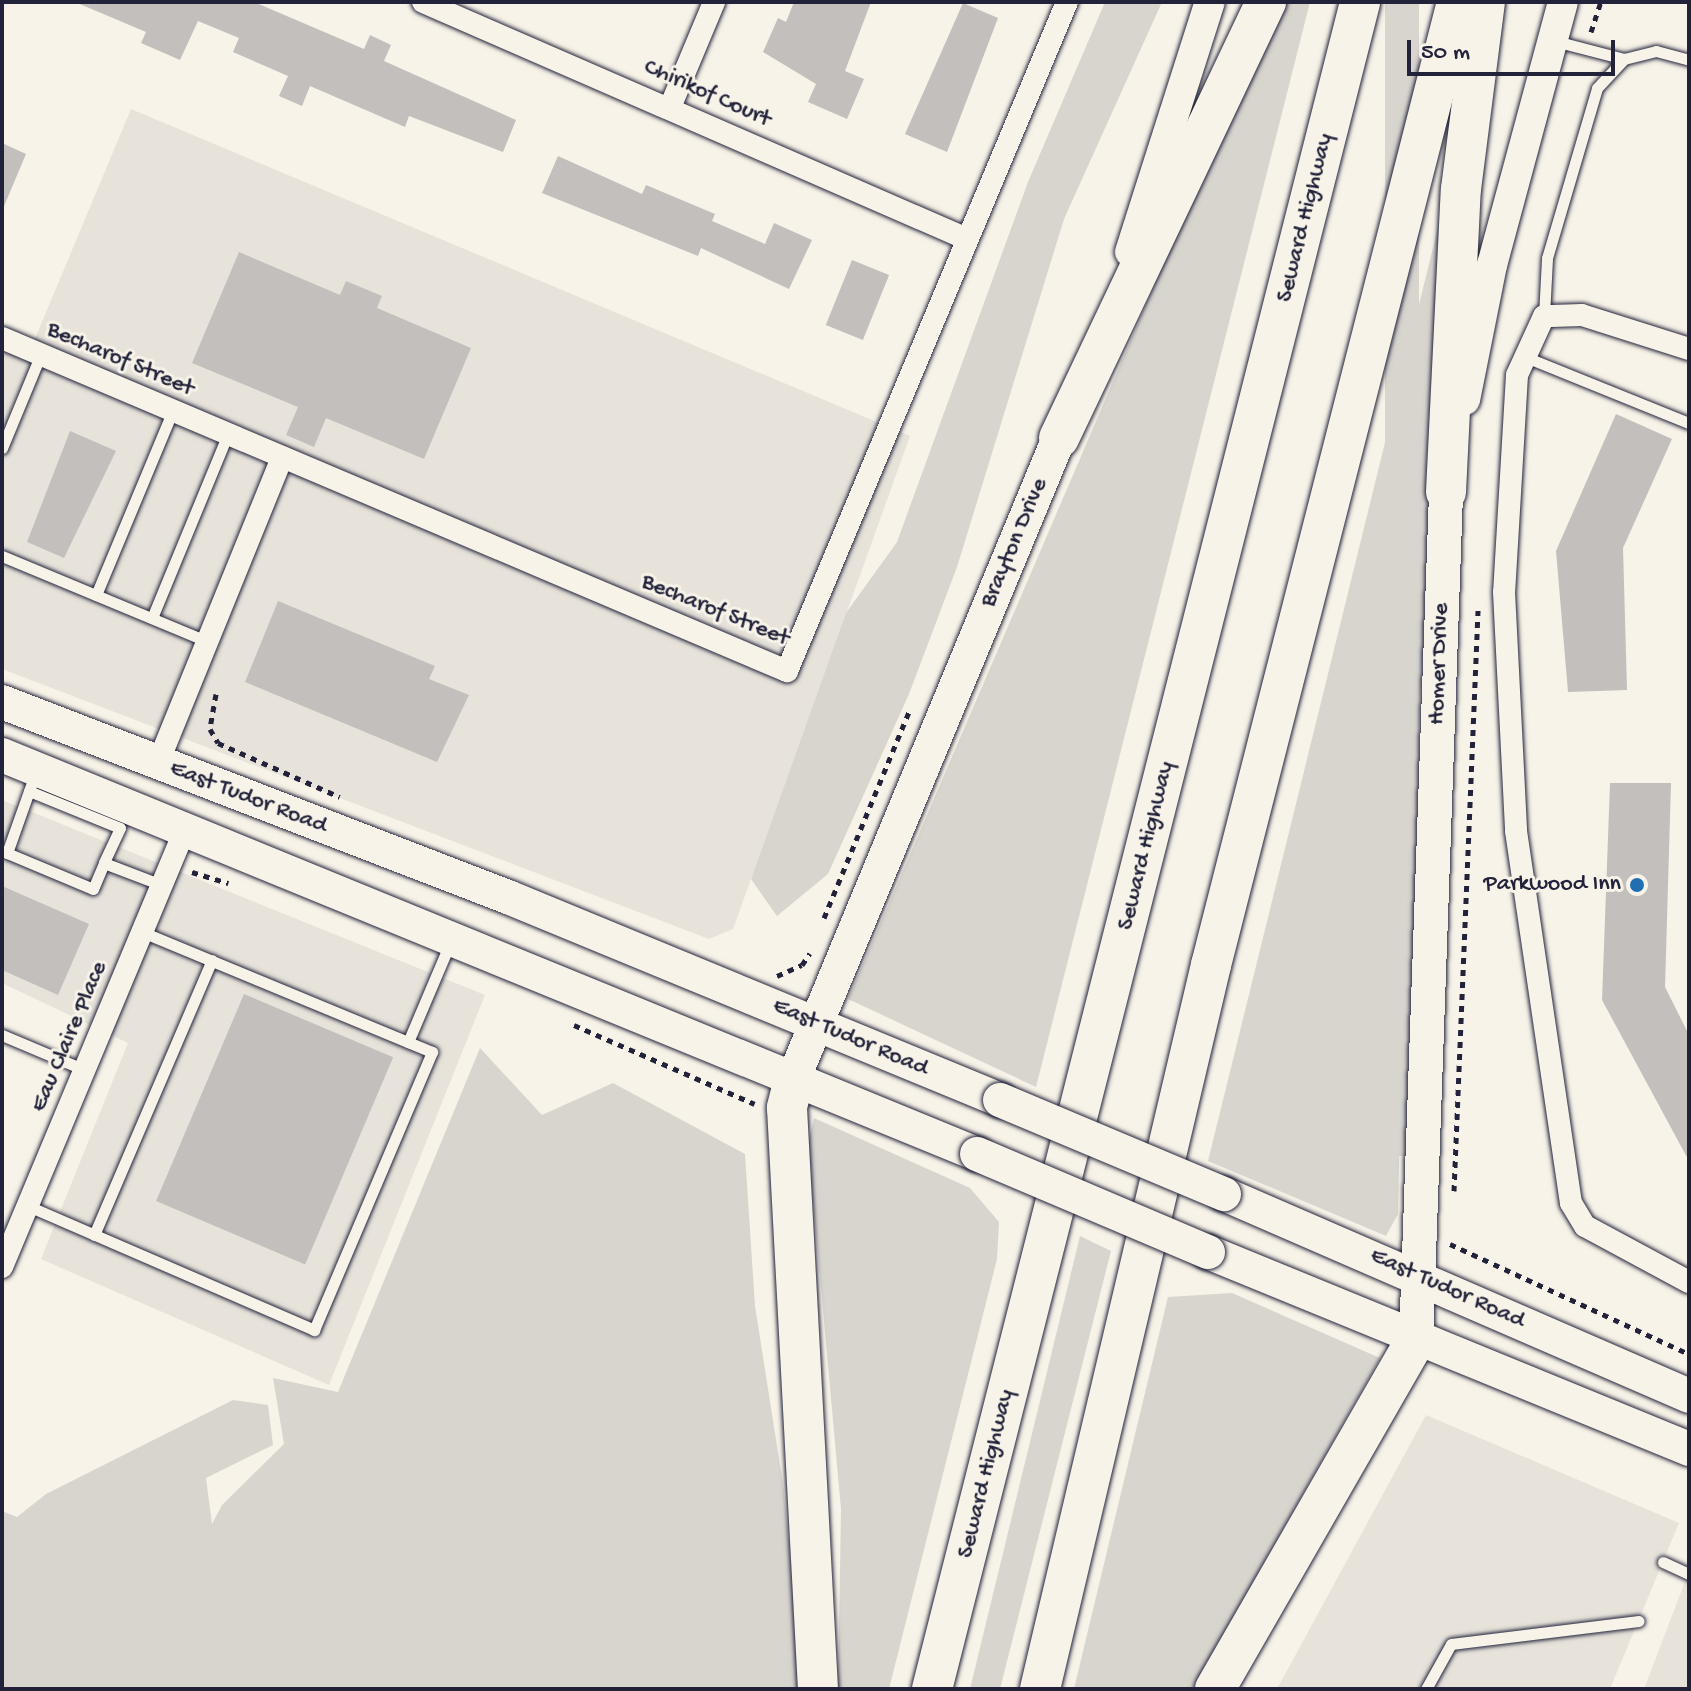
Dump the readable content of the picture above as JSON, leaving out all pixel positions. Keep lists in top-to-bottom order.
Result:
{
  "streets": {
    "highway": ["Seward Highway"],
    "main road": ["Brayton Drive", "Homer Drive", "East Tudor Road"],
    "street": ["Chirikof Court", "Becharof Street", "Eau Claire Place"]
  },
  "crossings": [
    ["Chirikof Court", "Becharof Street"],
    ["Brayton Drive", "East Tudor Road"],
    ["Homer Drive", "East Tudor Road"],
    ["East Tudor Road", "Eau Claire Place"]
  ],
  "places": ["Parkwood Inn"],
  "scale_bar": "50 m"
}
